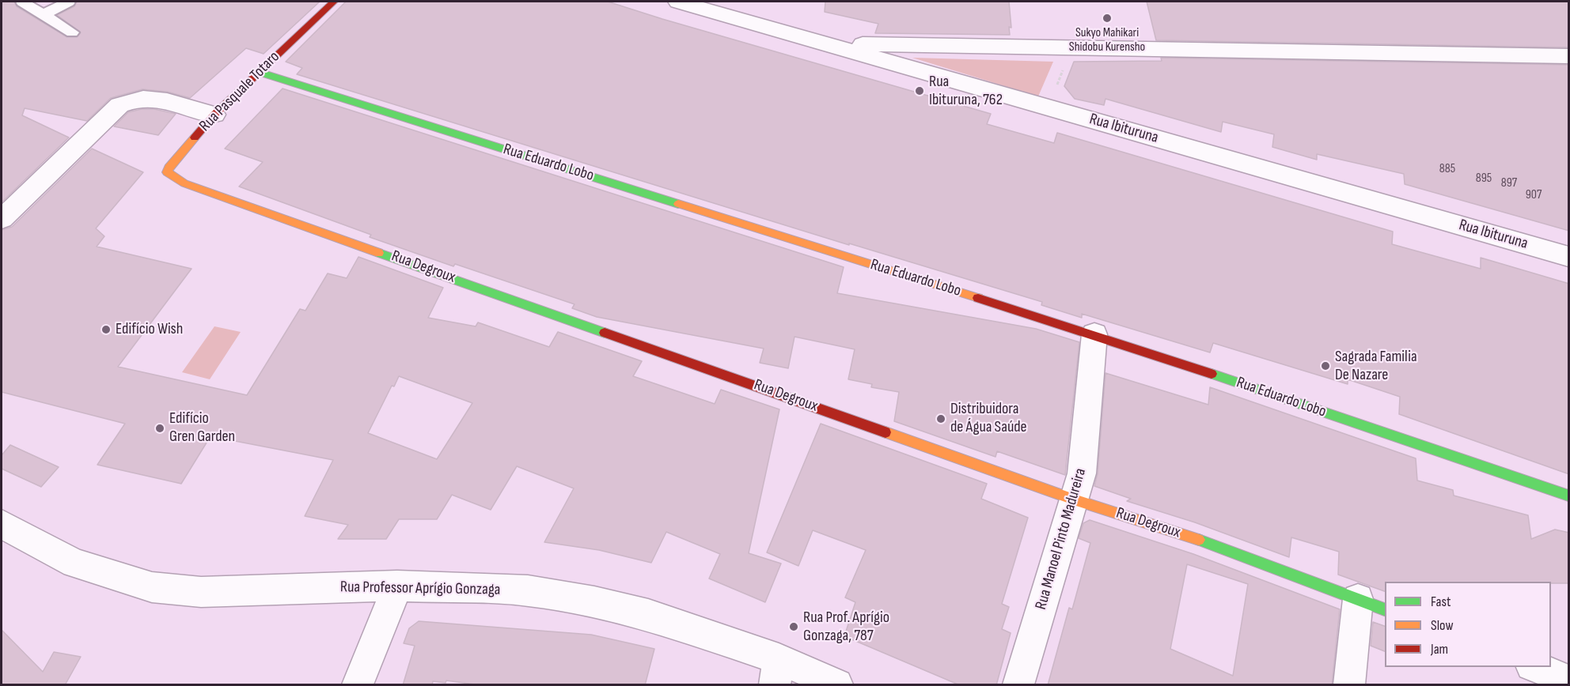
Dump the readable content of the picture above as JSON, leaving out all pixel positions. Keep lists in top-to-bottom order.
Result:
{
  "streets": {
    "street": [
      "Rua Pasquale Totaro",
      "Rua Ibituruna",
      "Rua Eduardo Lobo",
      "Rua Degroux",
      "Rua Manoel Pinto Madureira",
      "Rua Professor Aprígio Gonzaga"
    ]
  },
  "crossings": [
    ["Rua Pasquale Totaro", "Rua Eduardo Lobo"],
    ["Rua Pasquale Totaro", "Rua Degroux"],
    ["Rua Eduardo Lobo", "Rua Manoel Pinto Madureira"],
    ["Rua Degroux", "Rua Manoel Pinto Madureira"]
  ],
  "places": [
    "Sukyo Mahikari Shidobu Kurensho",
    "Rua Ibituruna, 762",
    "Edifício Wish",
    "Sagrada Familia De Nazare",
    "Distribuidora de Água Saúde",
    "Edifício Gren Garden",
    "Rua Prof. Aprígio Gonzaga, 787"
  ],
  "house_numbers": [
    "885",
    "895",
    "897",
    "907"
  ],
  "legend": ["Fast", "Slow", "Jam"]
}
